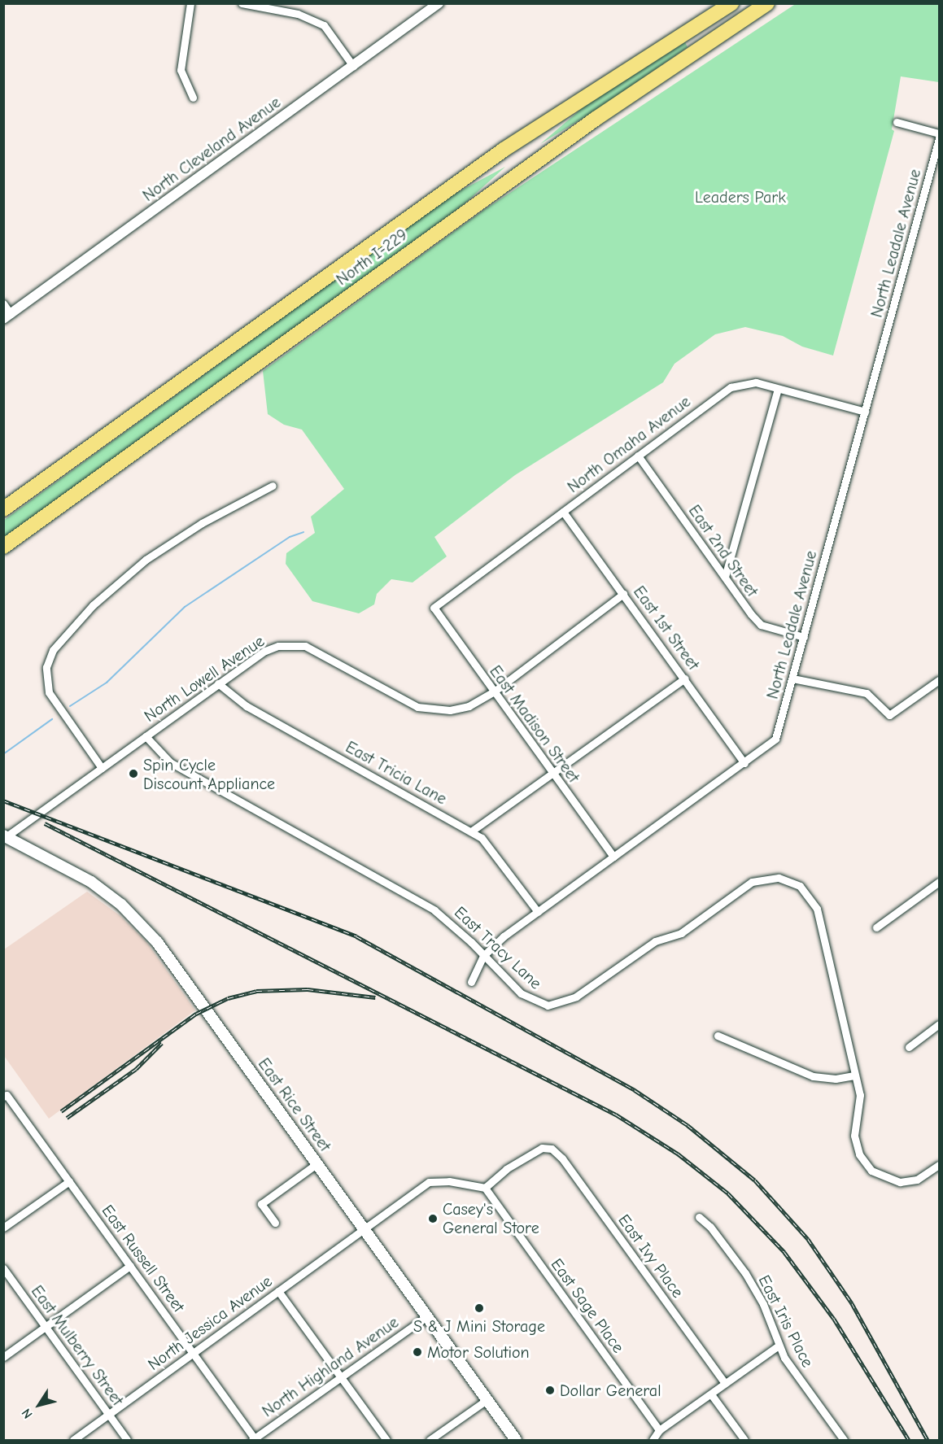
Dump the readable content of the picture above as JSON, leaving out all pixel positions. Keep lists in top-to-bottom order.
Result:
{
  "streets": {
    "highway": ["North I-229"],
    "main road": ["East Rice Street"],
    "street": [
      "North Cleveland Avenue",
      "North Leadale Avenue",
      "North Omaha Avenue",
      "East 2nd Street",
      "East 1st Street",
      "North Lowell Avenue",
      "East Madison Street",
      "East Tricia Lane",
      "East Tracy Lane",
      "East Ivy Place",
      "East Russell Street",
      "East Sage Place",
      "East Iris Place",
      "North Jessica Avenue",
      "East Mulberry Street",
      "North Highland Avenue"
    ]
  },
  "crossings": [
    ["North Leadale Avenue", "North Omaha Avenue"],
    ["North Leadale Avenue", "East 2nd Street"],
    ["North Leadale Avenue", "East 1st Street"],
    ["North Leadale Avenue", "East Madison Street"],
    ["North Leadale Avenue", "East Tricia Lane"],
    ["North Leadale Avenue", "East Tracy Lane"],
    ["North Omaha Avenue", "East 2nd Street"],
    ["North Omaha Avenue", "East 1st Street"],
    ["North Omaha Avenue", "East Madison Street"],
    ["East 1st Street", "North Lowell Avenue"],
    ["North Lowell Avenue", "East Madison Street"],
    ["North Lowell Avenue", "East Tricia Lane"],
    ["North Lowell Avenue", "East Tracy Lane"],
    ["North Lowell Avenue", "East Rice Street"],
    ["East Rice Street", "North Jessica Avenue"],
    ["East Rice Street", "North Highland Avenue"],
    ["East Ivy Place", "East Sage Place"],
    ["East Ivy Place", "North Jessica Avenue"],
    ["East Russell Street", "North Jessica Avenue"],
    ["East Russell Street", "North Highland Avenue"],
    ["East Sage Place", "North Jessica Avenue"],
    ["North Jessica Avenue", "East Mulberry Street"]
  ],
  "parks": ["Leaders Park"],
  "places": [
    "Spin Cycle Discount Appliance",
    "Casey's General Store",
    "S & J Mini Storage",
    "Motor Solution",
    "Dollar General"
  ],
  "north": "bottom left"
}
